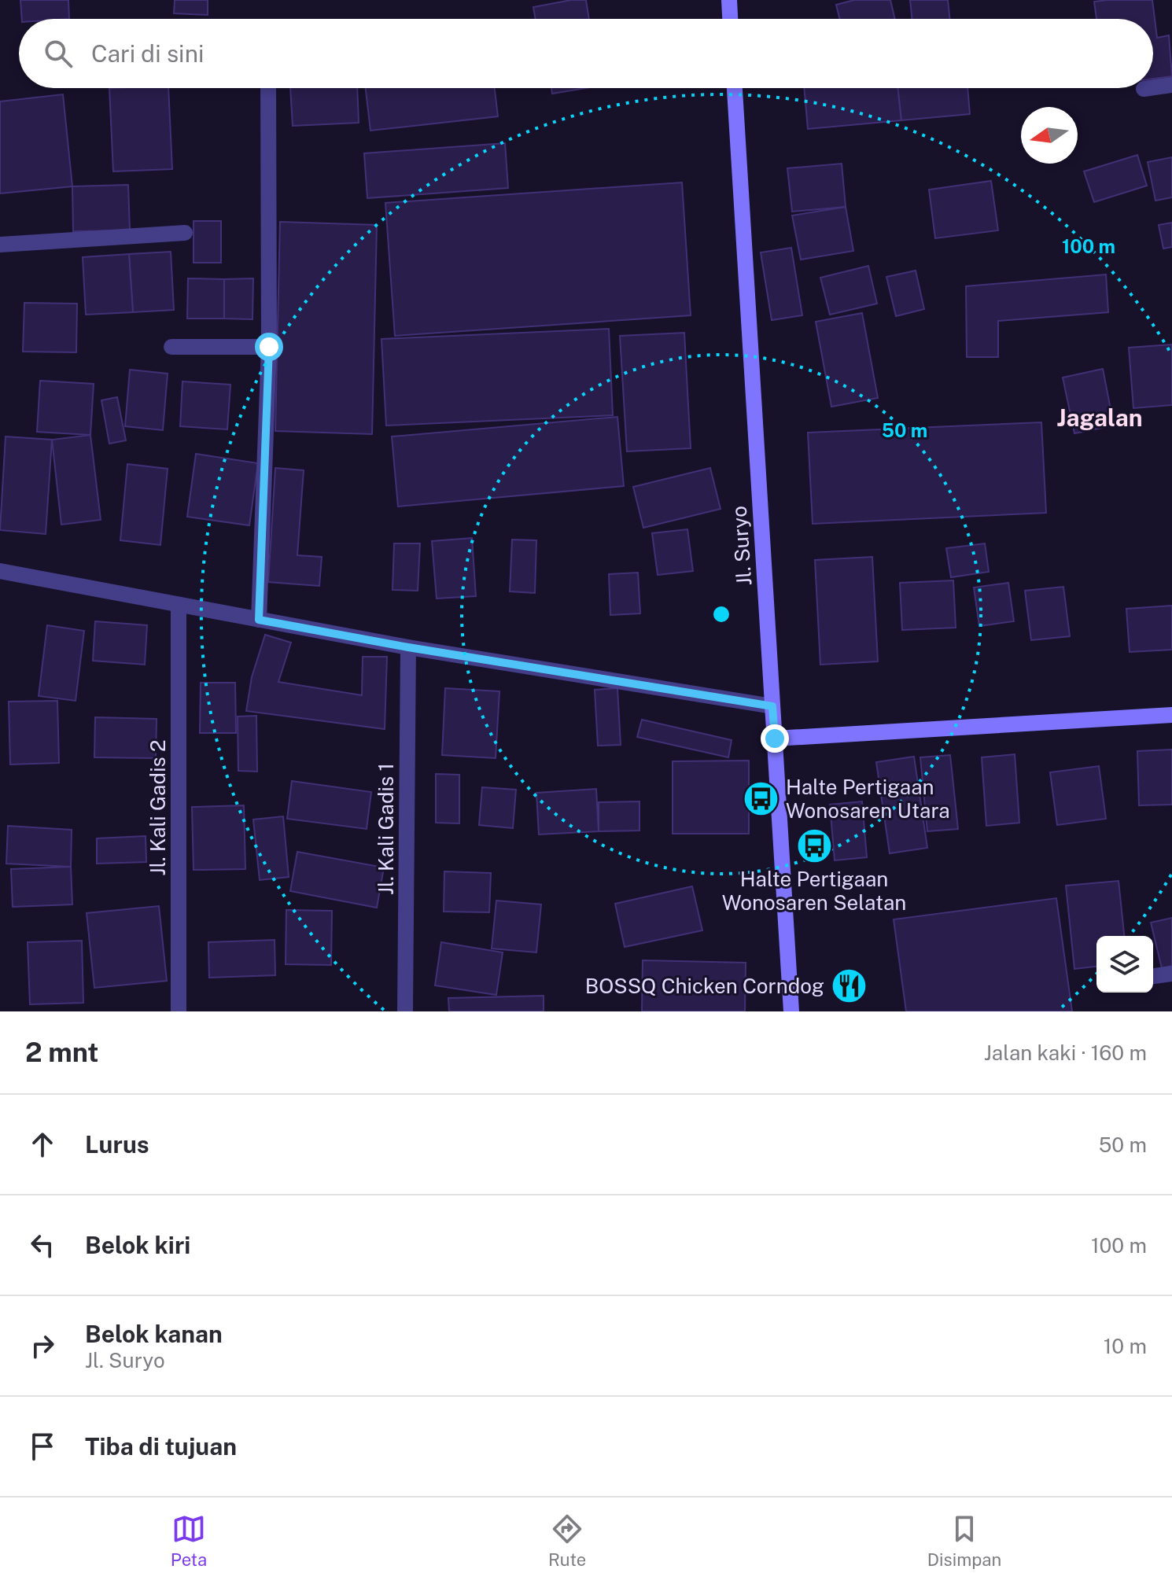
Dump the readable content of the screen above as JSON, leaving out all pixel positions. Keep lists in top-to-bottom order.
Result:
{
  "streets": {
    "main road": ["Jl. Suryo"],
    "street": ["Jl. Kali Gadis 2", "Jl. Kali Gadis 1"]
  },
  "districts": ["Jagalan"],
  "places": {
    "bus stop": ["Halte Pertigaan Wonosaren Utara", "Halte Pertigaan Wonosaren Selatan"],
    "restaurant": ["BOSSQ Chicken Corndog"]
  },
  "north": "left",
  "page": {
    "search": "Cari di sini",
    "heading": ["2 mnt", "Jalan kaki · 160 m"],
    "list": [
      ["Lurus", "50 m"],
      ["Belok kiri", "100 m"],
      ["Belok kanan", "Jl. Suryo", "10 m"],
      "Tiba di tujuan"
    ],
    "nav": ["Peta", "Rute", "Disimpan"]
  },
  "rings": ["100 m", "50 m"]
}
